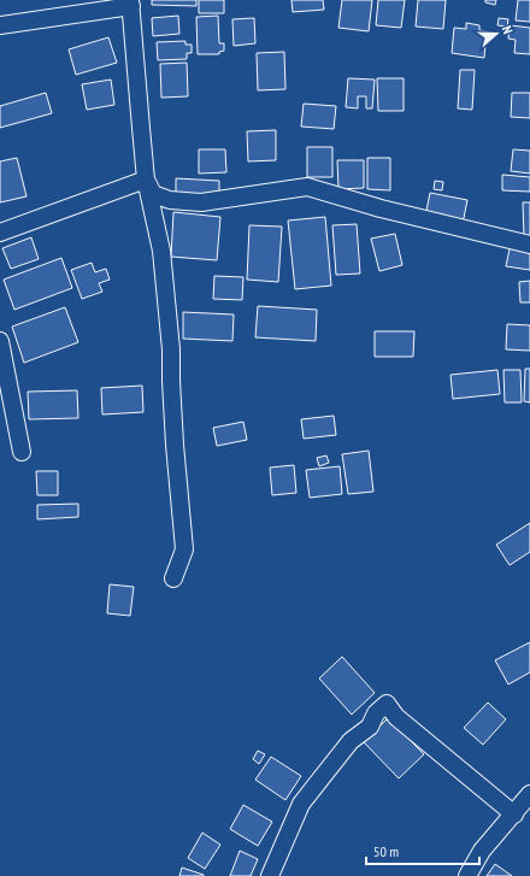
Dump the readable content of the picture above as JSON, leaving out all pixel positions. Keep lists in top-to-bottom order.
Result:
{
  "scale_bar": "50 m",
  "north": "right"
}
